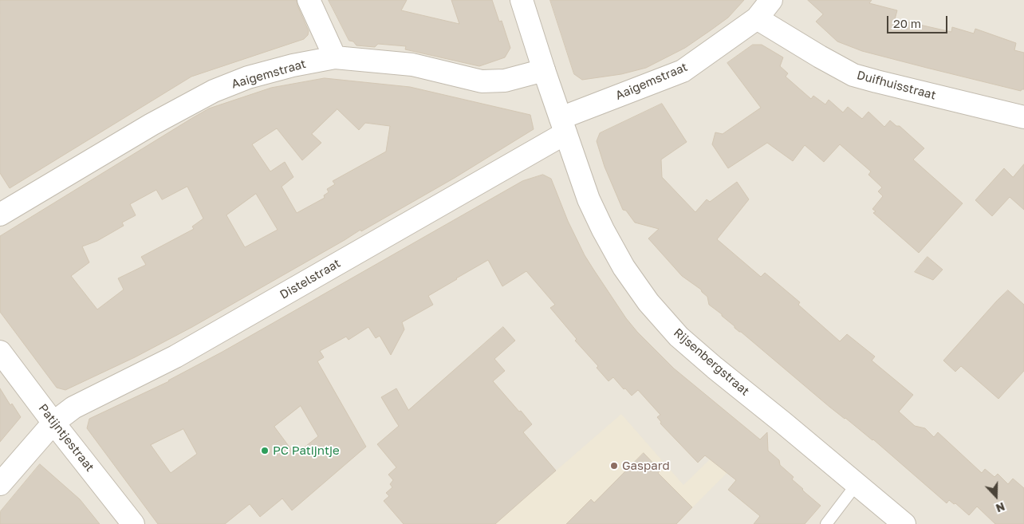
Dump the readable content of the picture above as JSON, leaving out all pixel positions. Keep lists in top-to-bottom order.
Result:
{
  "streets": {
    "street": [
      "Aaigemstraat",
      "Duifhuisstraat",
      "Distelstraat",
      "Rijsenbergstraat",
      "Patijntjestraat"
    ]
  },
  "crossings": [
    ["Aaigemstraat", "Duifhuisstraat"],
    ["Aaigemstraat", "Distelstraat"],
    ["Aaigemstraat", "Rijsenbergstraat"],
    ["Distelstraat", "Rijsenbergstraat"],
    ["Distelstraat", "Patijntjestraat"]
  ],
  "places": ["PC Patijntje", "Gaspard"],
  "scale_bar": "20 m",
  "north": "bottom"
}
